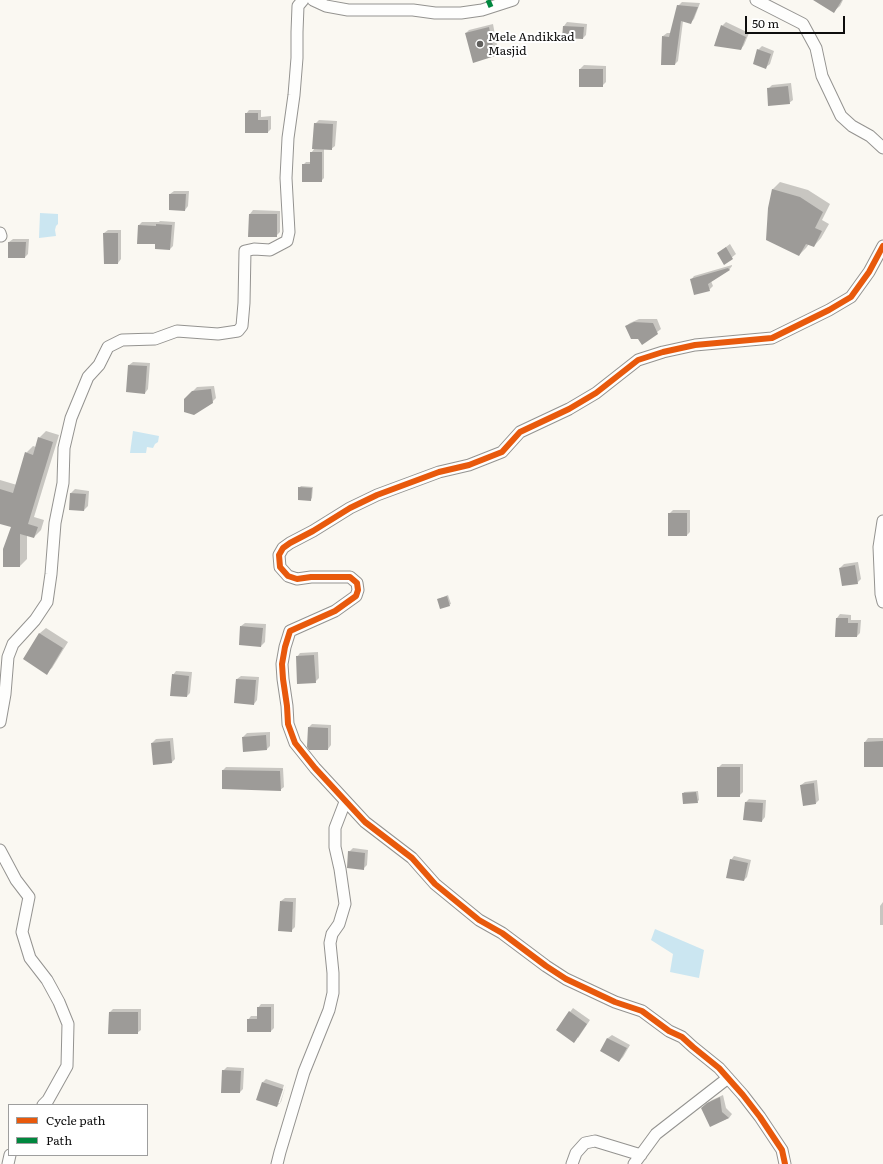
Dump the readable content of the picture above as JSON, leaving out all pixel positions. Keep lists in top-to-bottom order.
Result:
{
  "places": ["Mele Andikkad Masjid"],
  "legend": ["Cycle path", "Path"],
  "scale_bar": "50 m"
}
